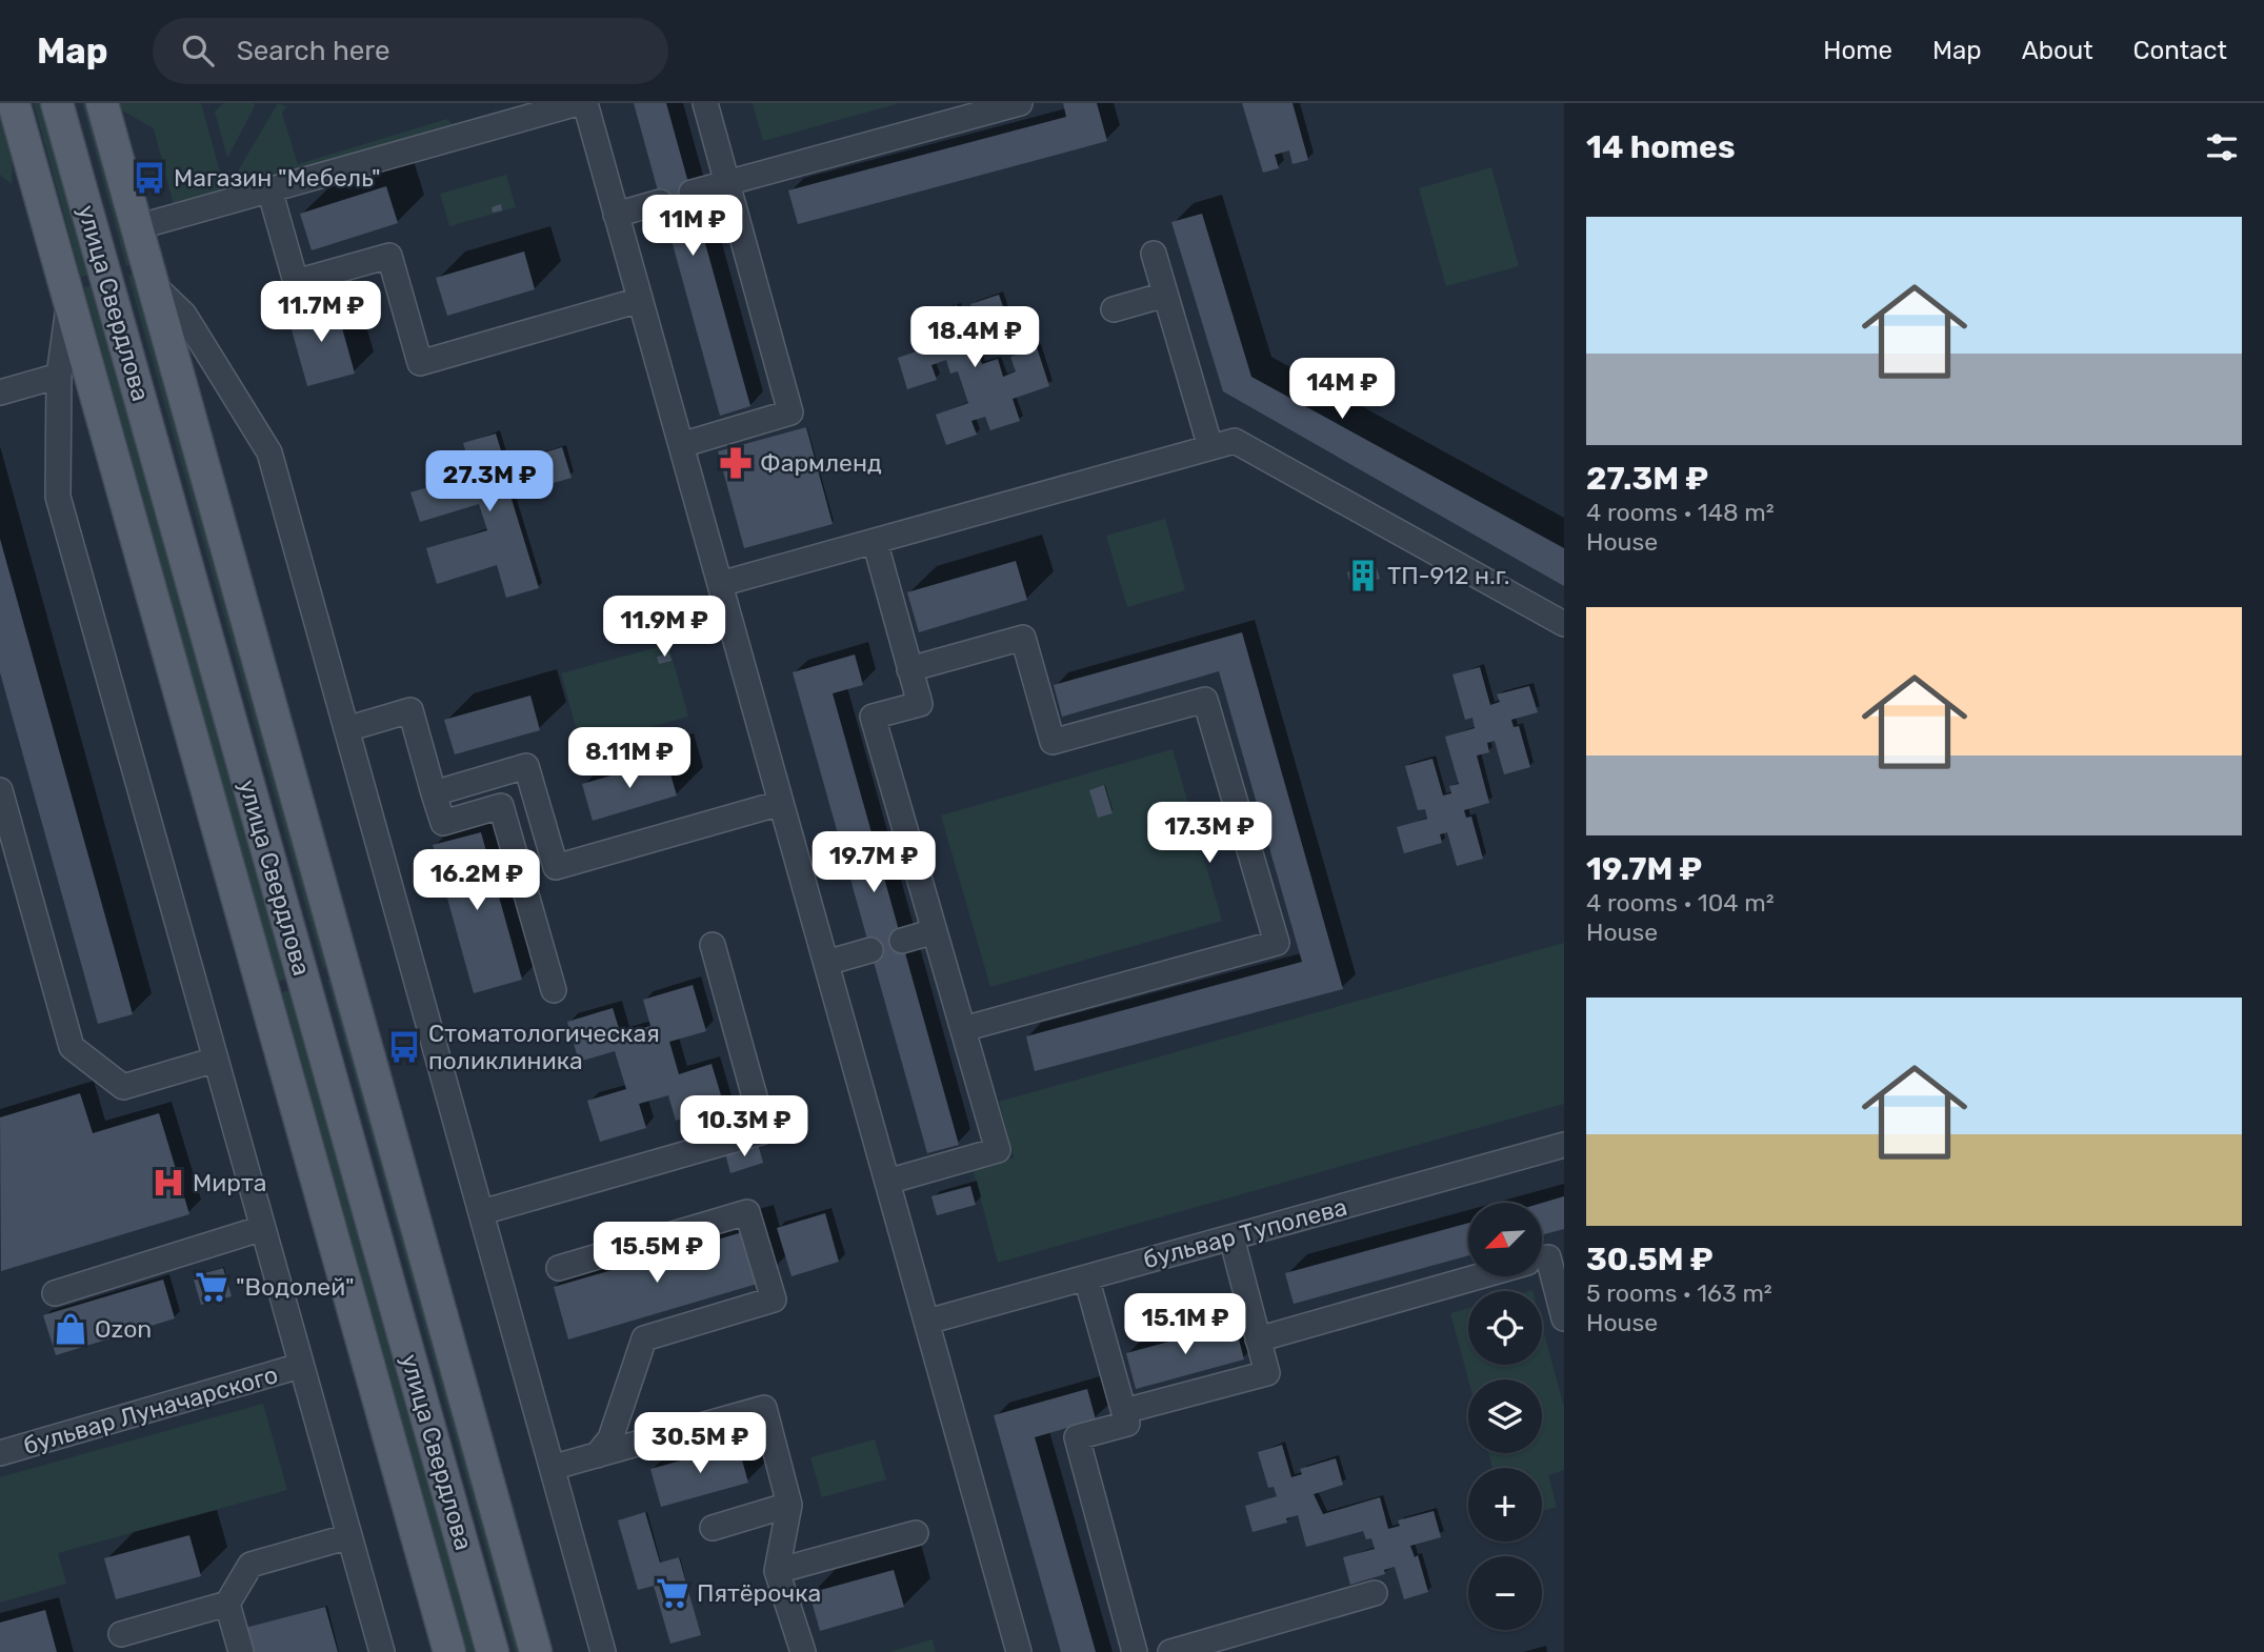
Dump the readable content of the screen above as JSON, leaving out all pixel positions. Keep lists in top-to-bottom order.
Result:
{
  "streets": {
    "main road": ["улица Свердлова"],
    "street": ["бульвар Туполева", "бульвар Луначарского"]
  },
  "places": {
    "bus stop": ["Магазин \"Мебель\"", "Стоматологическая поликлиника"],
    "pharmacy": ["Фармленд"],
    "building": ["ТП-912 н.г."],
    "hospital": ["Мирта"],
    "supermarket": ["\"Водолей\"", "Пятёрочка"],
    "shop": ["Ozon"]
  },
  "north": "bottom left",
  "page": {
    "header": "Map",
    "search": "Search here",
    "nav": [
      "Home",
      "Map",
      "About",
      "Contact"
    ],
    "heading": "14 homes",
    "list": [
      {
        "name": "27.3M ₽",
        "note": "4 rooms · 148 m² · House"
      },
      {
        "name": "19.7M ₽",
        "note": "4 rooms · 104 m² · House"
      },
      {
        "name": "30.5M ₽",
        "note": "5 rooms · 163 m² · House"
      }
    ],
    "price": [
      "11M ₽",
      "11.7M ₽",
      "18.4M ₽",
      "14M ₽",
      "27.3M ₽",
      "11.9M ₽",
      "8.11M ₽",
      "17.3M ₽",
      "19.7M ₽",
      "16.2M ₽",
      "10.3M ₽",
      "15.5M ₽",
      "15.1M ₽",
      "30.5M ₽"
    ],
    "map_buttons": ["+", "−"]
  }
}
